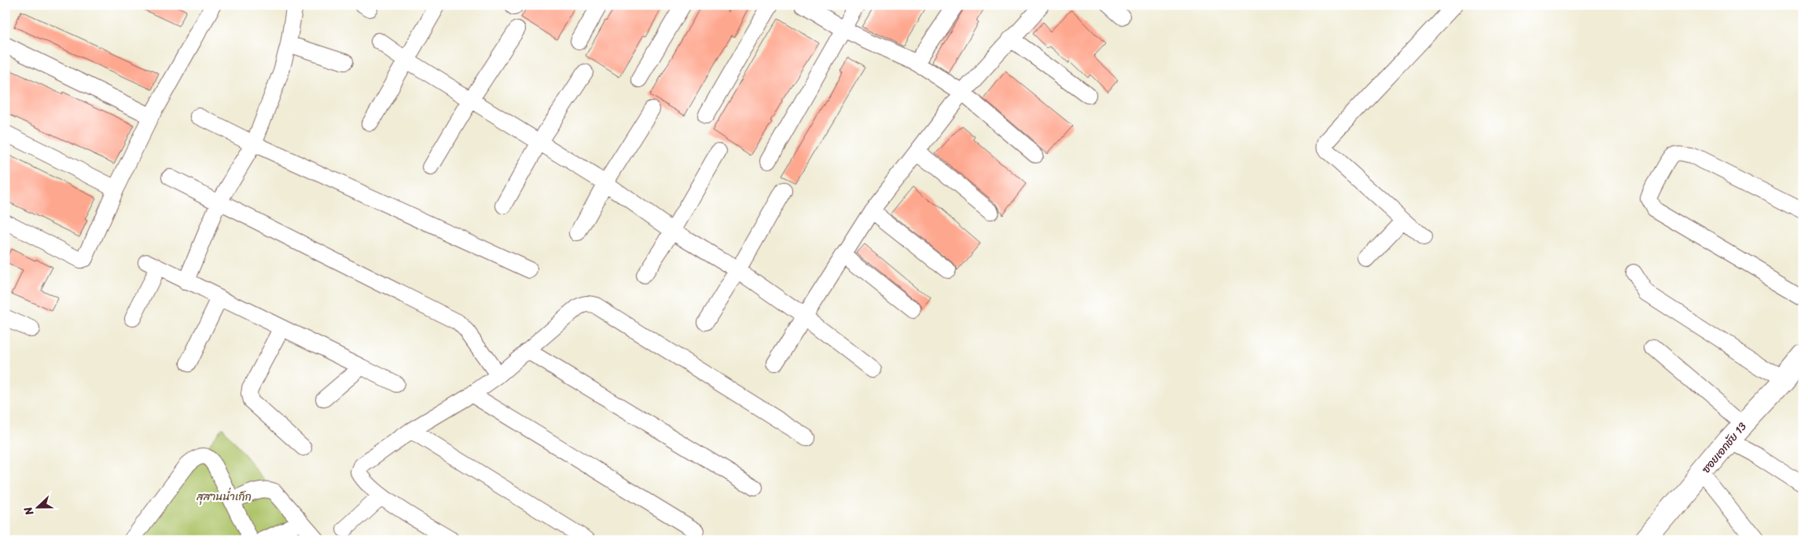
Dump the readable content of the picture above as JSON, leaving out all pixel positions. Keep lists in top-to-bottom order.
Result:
{
  "streets": {
    "street": ["ซอยเอกชัย 13"]
  },
  "parks": ["สุสานน่ำเก็ก"],
  "north": "left"
}
